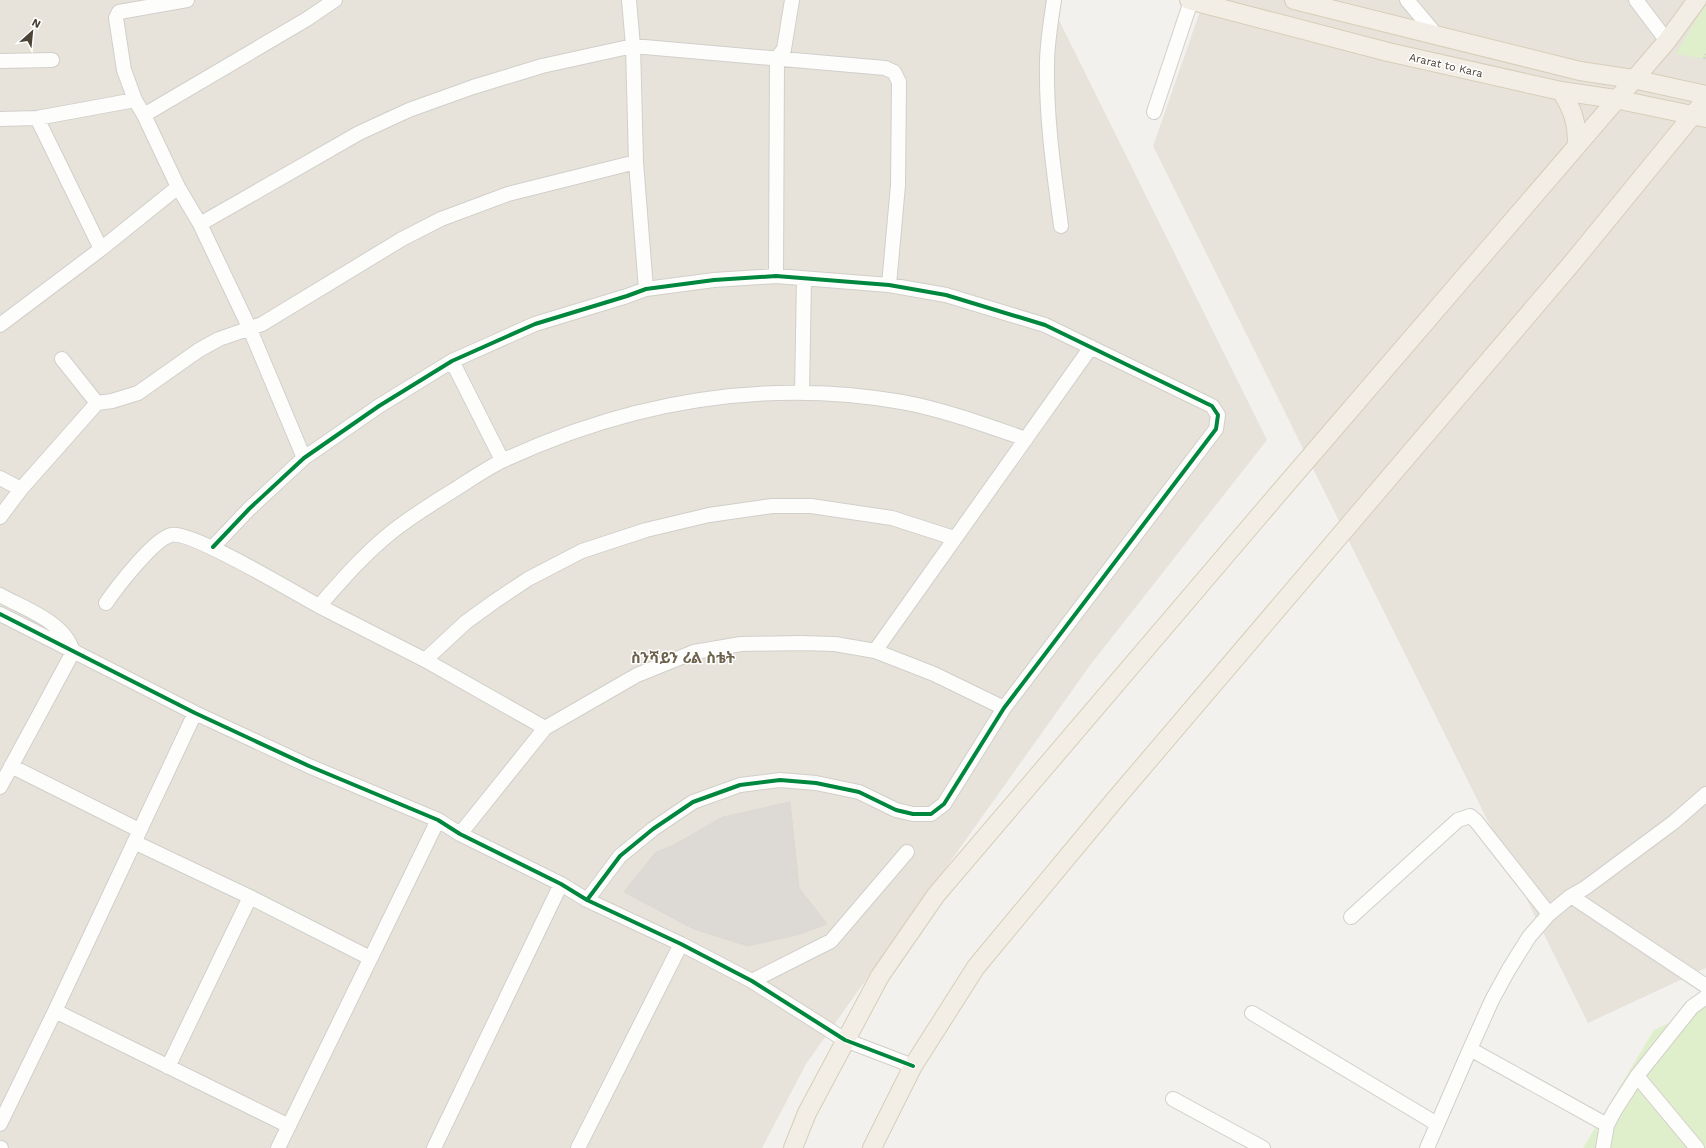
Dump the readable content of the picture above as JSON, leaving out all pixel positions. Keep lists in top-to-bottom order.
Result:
{
  "streets": {
    "main road": ["Ararat to Kara"]
  },
  "districts": ["ስንሻይን ሪል ስቴት"],
  "north": "top right"
}
